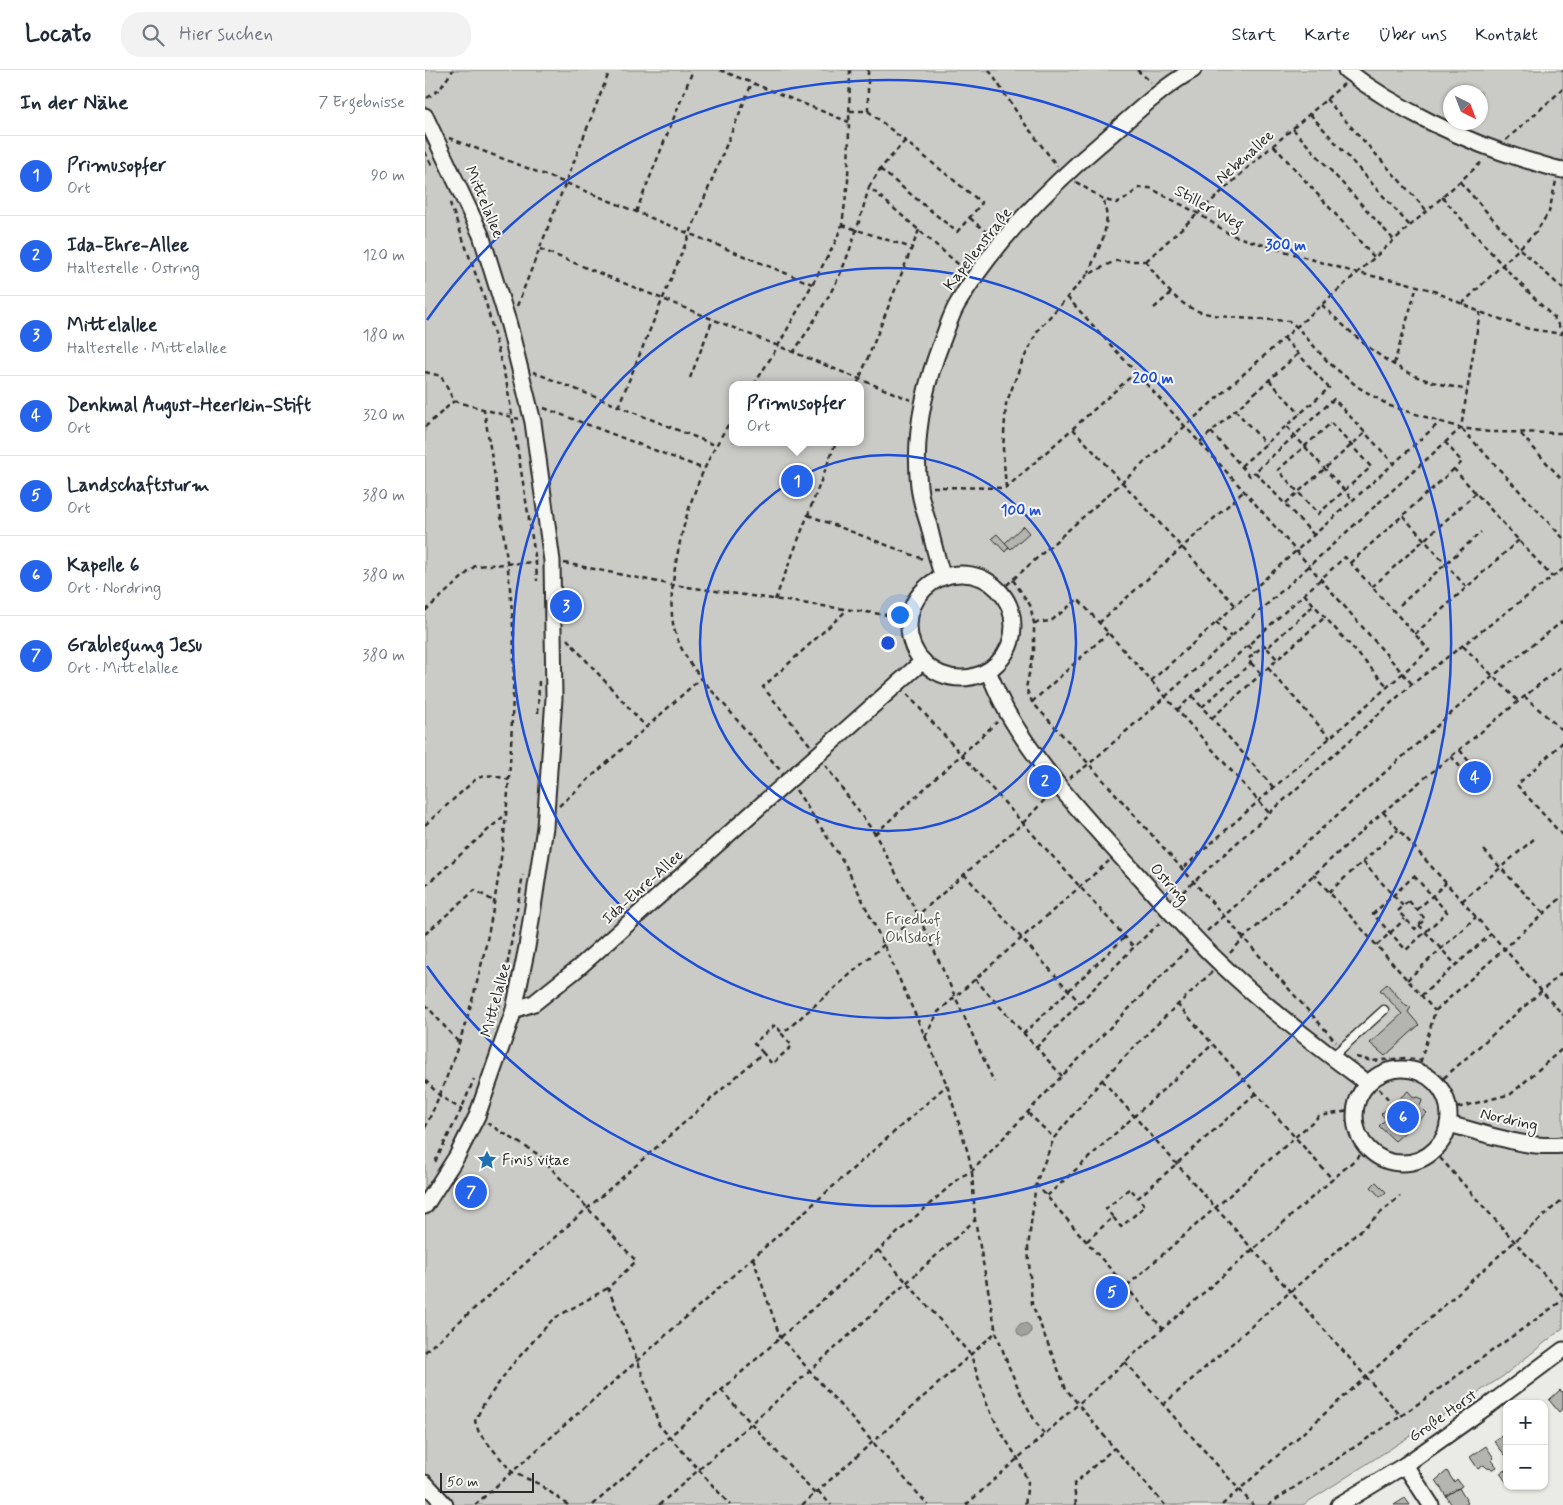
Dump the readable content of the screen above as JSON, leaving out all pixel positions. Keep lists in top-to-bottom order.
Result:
{
  "streets": {
    "street": [
      "Mittelallee",
      "Kapellenstraße",
      "Ostring",
      "Ida-Ehre-Allee",
      "Nordring",
      "Große Horst"
    ],
    "path": ["Nebenallee", "Stiller Weg"]
  },
  "crossings": [
    ["Nebenallee", "Stiller Weg"],
    ["Mittelallee", "Ida-Ehre-Allee"],
    ["Kapellenstraße", "Ostring"],
    ["Kapellenstraße", "Ida-Ehre-Allee"],
    ["Ostring", "Ida-Ehre-Allee"],
    ["Ostring", "Nordring"]
  ],
  "parks": ["Friedhof Ohlsdorf"],
  "places": {
    "place": ["Finis vitae"]
  },
  "scale_bar": "50 m",
  "north": "bottom right",
  "page": {
    "header": "Locato",
    "search": "Hier suchen",
    "nav": [
      "Start",
      "Karte",
      "Über uns",
      "Kontakt"
    ],
    "heading": ["In der Nähe", "7 Ergebnisse"],
    "list": [
      {
        "mark": "1",
        "name": "Primusopfer",
        "note": "Ort",
        "value": "90 m"
      },
      {
        "mark": "2",
        "name": "Ida-Ehre-Allee",
        "note": "Haltestelle · Ostring",
        "value": "120 m"
      },
      {
        "mark": "3",
        "name": "Mittelallee",
        "note": "Haltestelle · Mittelallee",
        "value": "180 m"
      },
      {
        "mark": "4",
        "name": "Denkmal August-Heerlein-Stift",
        "note": "Ort",
        "value": "320 m"
      },
      {
        "mark": "5",
        "name": "Landschaftsturm",
        "note": "Ort",
        "value": "380 m"
      },
      {
        "mark": "6",
        "name": "Kapelle 6",
        "note": "Ort · Nordring",
        "value": "380 m"
      },
      {
        "mark": "7",
        "name": "Grablegung Jesu",
        "note": "Ort · Mittelallee",
        "value": "380 m"
      }
    ],
    "popup": ["Primusopfer", "Ort"],
    "pins": [
      "1",
      "3",
      "4",
      "2",
      "6",
      "7",
      "5"
    ],
    "map_buttons": ["+", "−"],
    "scale": "50 m"
  },
  "rings": ["300 m", "200 m", "100 m"]
}
